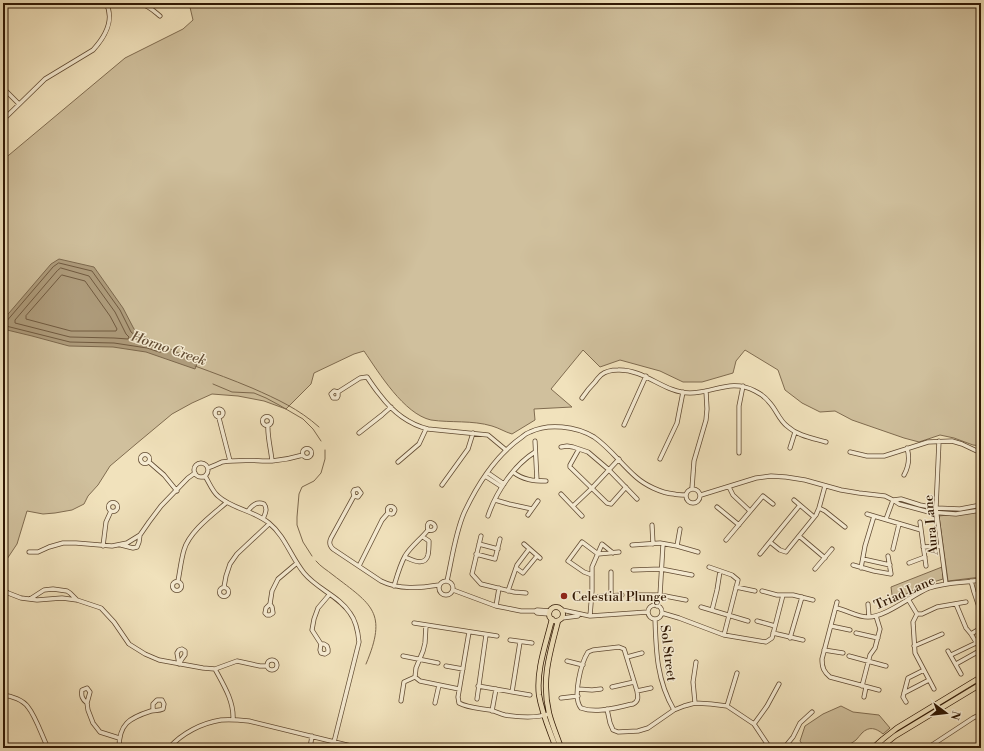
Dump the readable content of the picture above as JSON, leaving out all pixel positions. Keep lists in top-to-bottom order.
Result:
{
  "streets": {
    "street": ["Aura Lane", "Triad Lane", "Sol Street"]
  },
  "crossings": [
    ["Aura Lane", "Triad Lane"]
  ],
  "water": ["Horno Creek"],
  "places": ["Celestial Plunge"],
  "north": "right"
}
